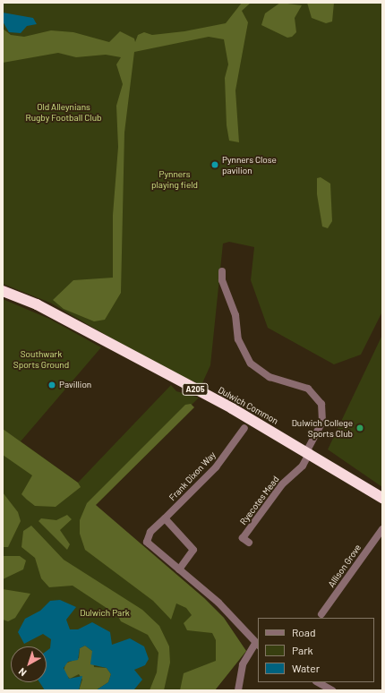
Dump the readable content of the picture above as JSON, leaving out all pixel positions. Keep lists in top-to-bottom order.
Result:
{
  "streets": {
    "highway": ["A205", "Dulwich Common"],
    "street": ["Frank Dixon Way", "Ryecotes Mead", "Allison Grove"]
  },
  "crossings": [
    ["Dulwich Common", "Ryecotes Mead"]
  ],
  "parks": [
    "Old Alleynians Rugby Football Club",
    "Pynners playing field",
    "Southwark Sports Ground",
    "Dulwich Park"
  ],
  "places": ["Pynners Close pavilion", "Pavillion", "Dulwich College Sports Club"],
  "legend": ["Road", "Park", "Water"],
  "north": "bottom left"
}
